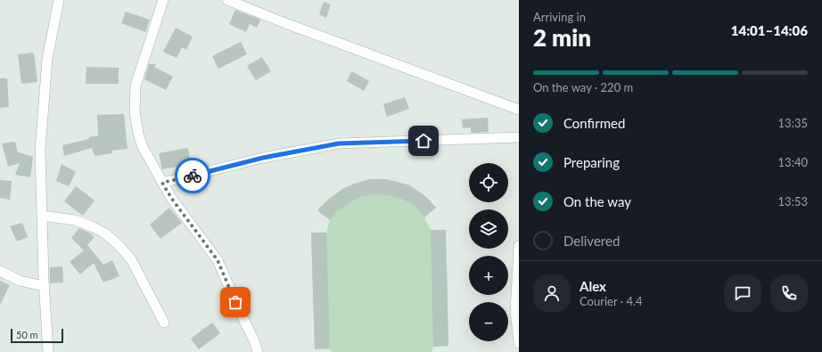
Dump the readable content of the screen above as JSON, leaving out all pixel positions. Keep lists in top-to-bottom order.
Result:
{
  "scale_bar": "50 m",
  "page": {
    "heading": ["2 min", "Arriving in", "14:01–14:06"],
    "panel": ["Alex", "Courier · 4.4"],
    "bar": "On the way · 220 m",
    "list": [
      ["Confirmed", "13:35"],
      ["Preparing", "13:40"],
      ["On the way", "13:53"],
      "Delivered"
    ],
    "map_buttons": ["+", "−"],
    "scale": "50 m"
  }
}
